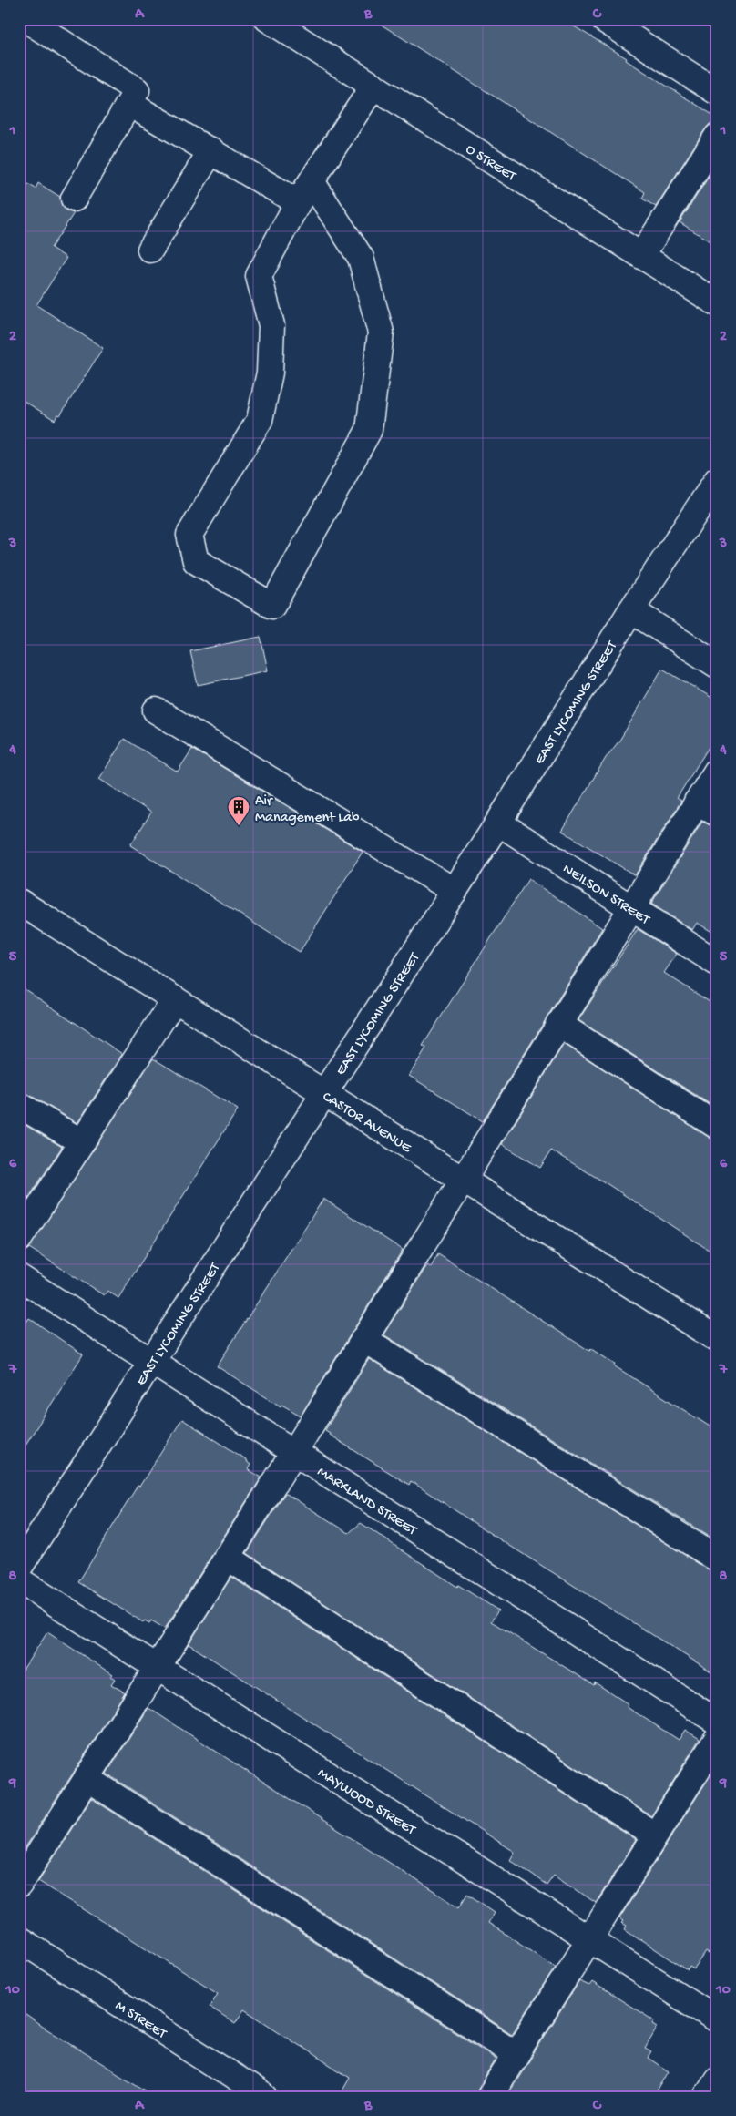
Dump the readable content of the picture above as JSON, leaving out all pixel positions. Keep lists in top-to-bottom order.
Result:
{
  "streets": {
    "street": [
      "O STREET",
      "EAST LYCOMING STREET",
      "NEILSON STREET",
      "CASTOR AVENUE",
      "MARKLAND STREET",
      "MAYWOOD STREET",
      "M STREET"
    ]
  },
  "crossings": [
    ["EAST LYCOMING STREET", "NEILSON STREET"],
    ["EAST LYCOMING STREET", "CASTOR AVENUE"],
    ["EAST LYCOMING STREET", "MARKLAND STREET"]
  ],
  "places": {
    "building": ["Air Management Lab"]
  },
  "grid": {
    "columns": ["A", "B", "C"],
    "rows": [
      "1",
      "2",
      "3",
      "4",
      "5",
      "6",
      "7",
      "8",
      "9",
      "10"
    ]
  }
}
